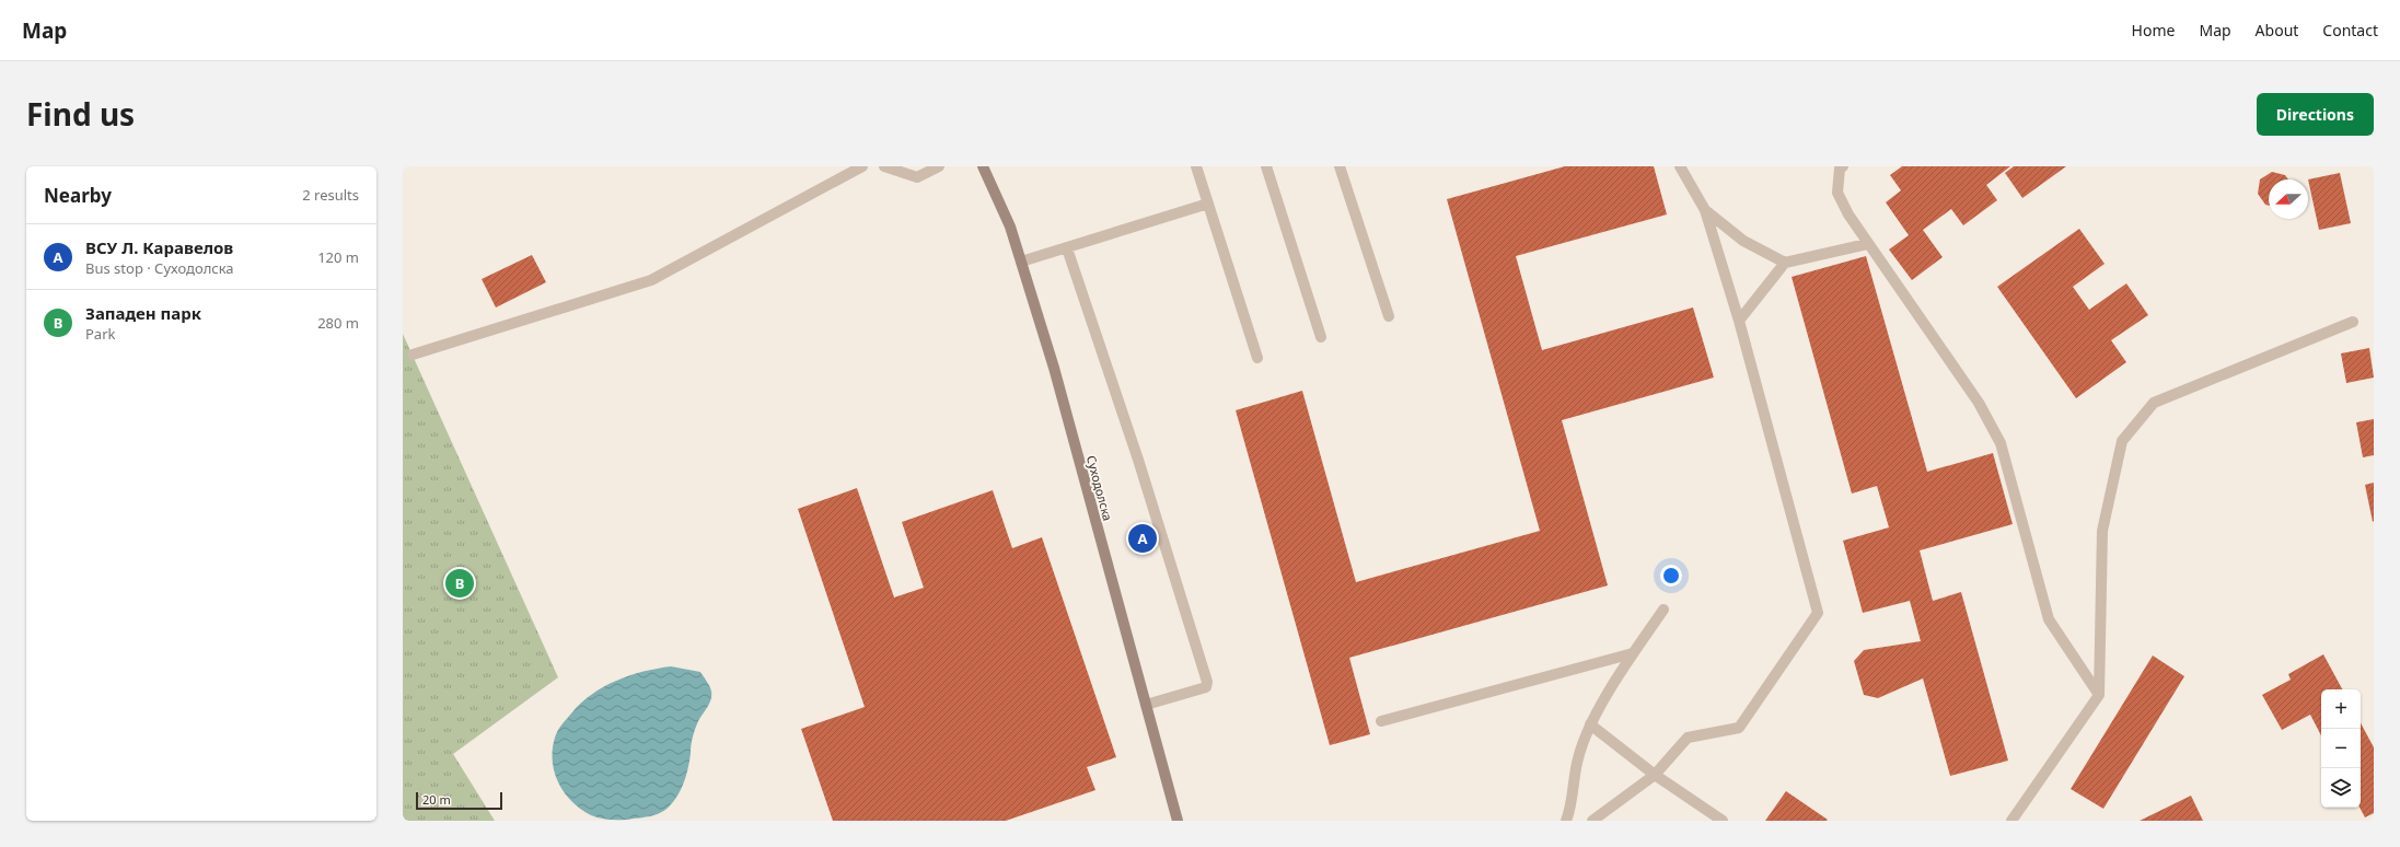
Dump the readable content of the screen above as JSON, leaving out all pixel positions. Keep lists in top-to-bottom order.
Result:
{
  "streets": {
    "street": ["Суходолска"]
  },
  "scale_bar": "20 m",
  "north": "left",
  "page": {
    "header": "Map",
    "nav": [
      "Home",
      "Map",
      "About",
      "Contact"
    ],
    "title": "Find us",
    "buttons": "Directions",
    "heading": ["Nearby", "2 results"],
    "list": [
      {
        "mark": "A",
        "name": "ВСУ Л. Каравелов",
        "note": "Bus stop · Суходолска",
        "value": "120 m"
      },
      {
        "mark": "B",
        "name": "Западен парк",
        "note": "Park",
        "value": "280 m"
      }
    ],
    "pins": ["A", "B"],
    "map_buttons": ["+", "−"],
    "scale": "20 m"
  }
}
